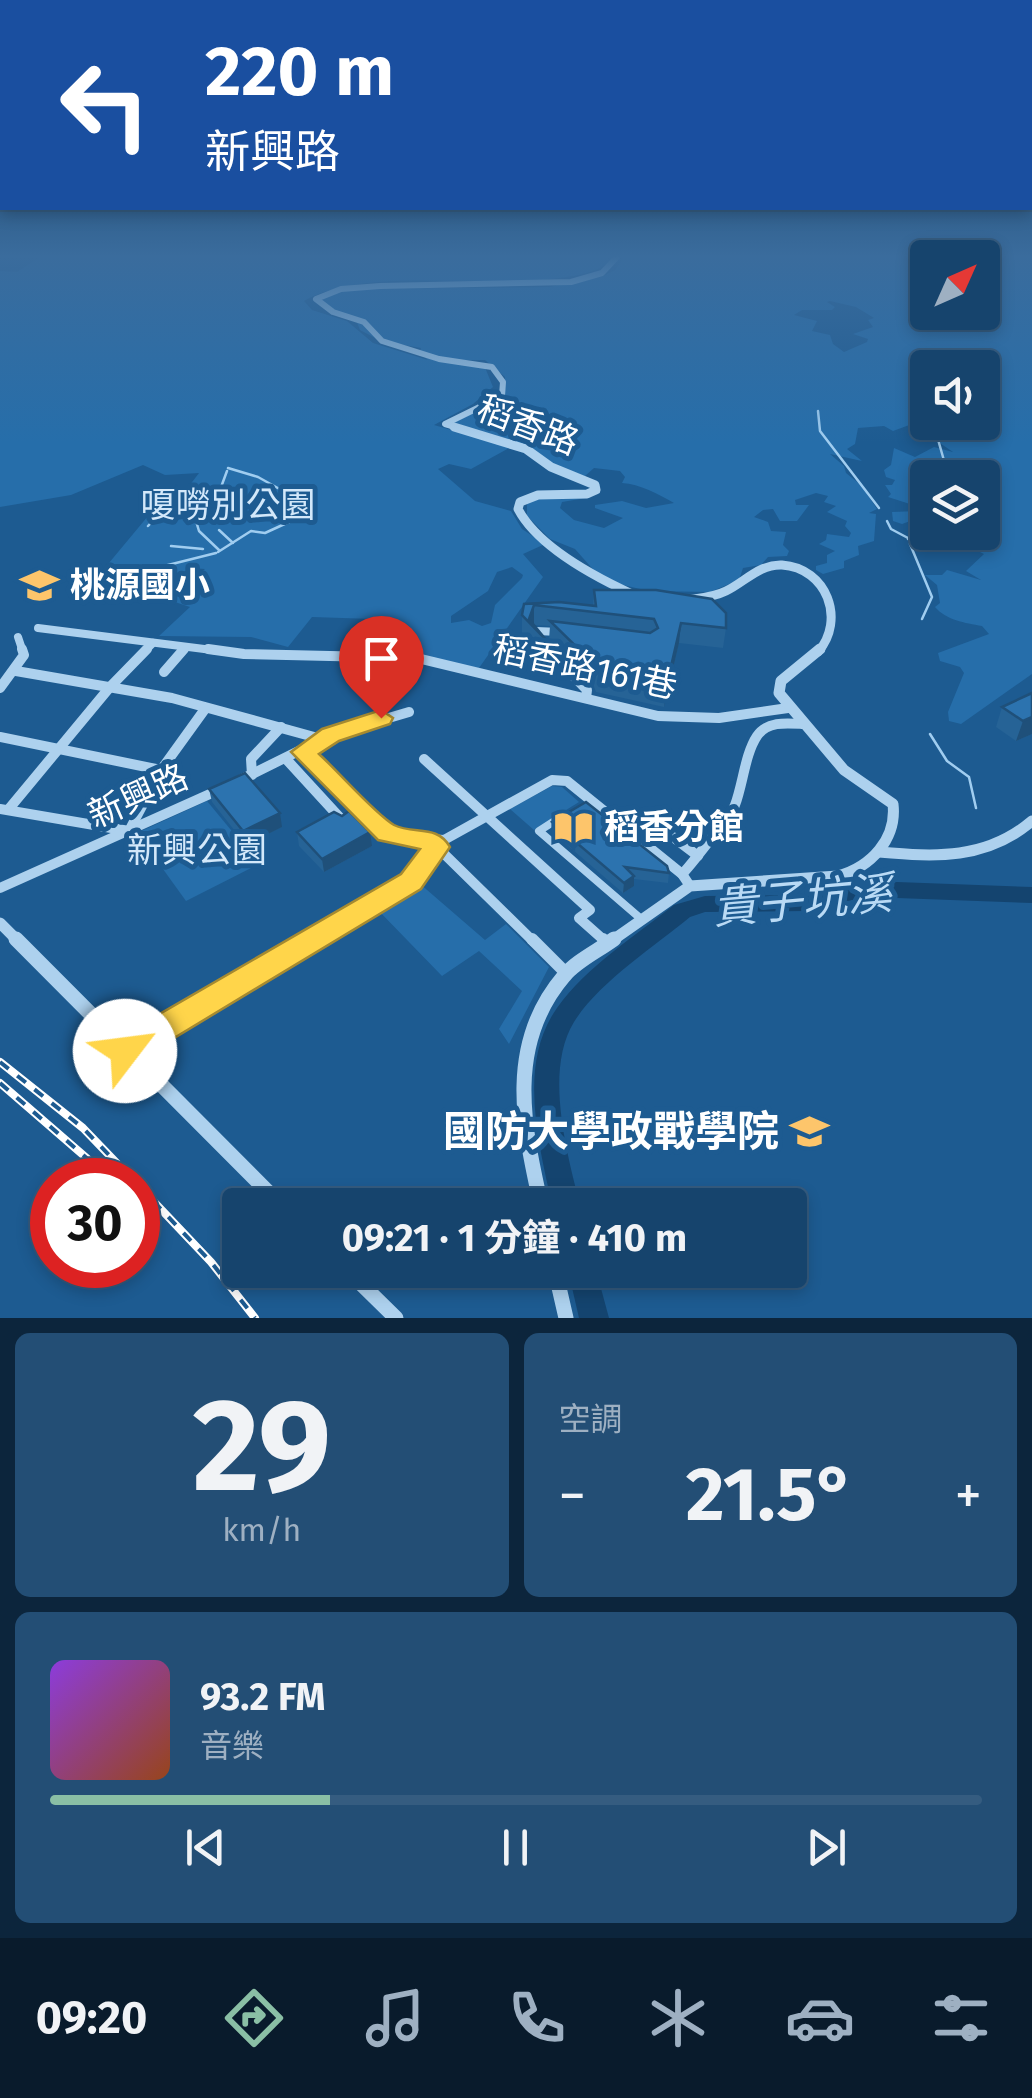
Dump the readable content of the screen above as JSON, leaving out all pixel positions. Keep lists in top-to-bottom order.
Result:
{
  "streets": {
    "street": ["稻香路", "稻香路161巷", "新興路"]
  },
  "water": ["貴子坑溪"],
  "parks": ["嗄嘮別公園", "新興公園"],
  "places": {
    "school or university": ["桃源國小", "國防大學政戰學院"],
    "library": ["稻香分館"]
  },
  "north": "top right",
  "page": {
    "turn": ["220 m", "新興路"],
    "limit": "30",
    "trip": "09:21 · 1 分鐘 · 410 m",
    "tile": [
      ["29", "km/h"],
      "空調"
    ],
    "heat": ["−", "21.5°", "+"],
    "song": ["93.2 FM", "音樂"],
    "tabs": "09:20"
  }
}
